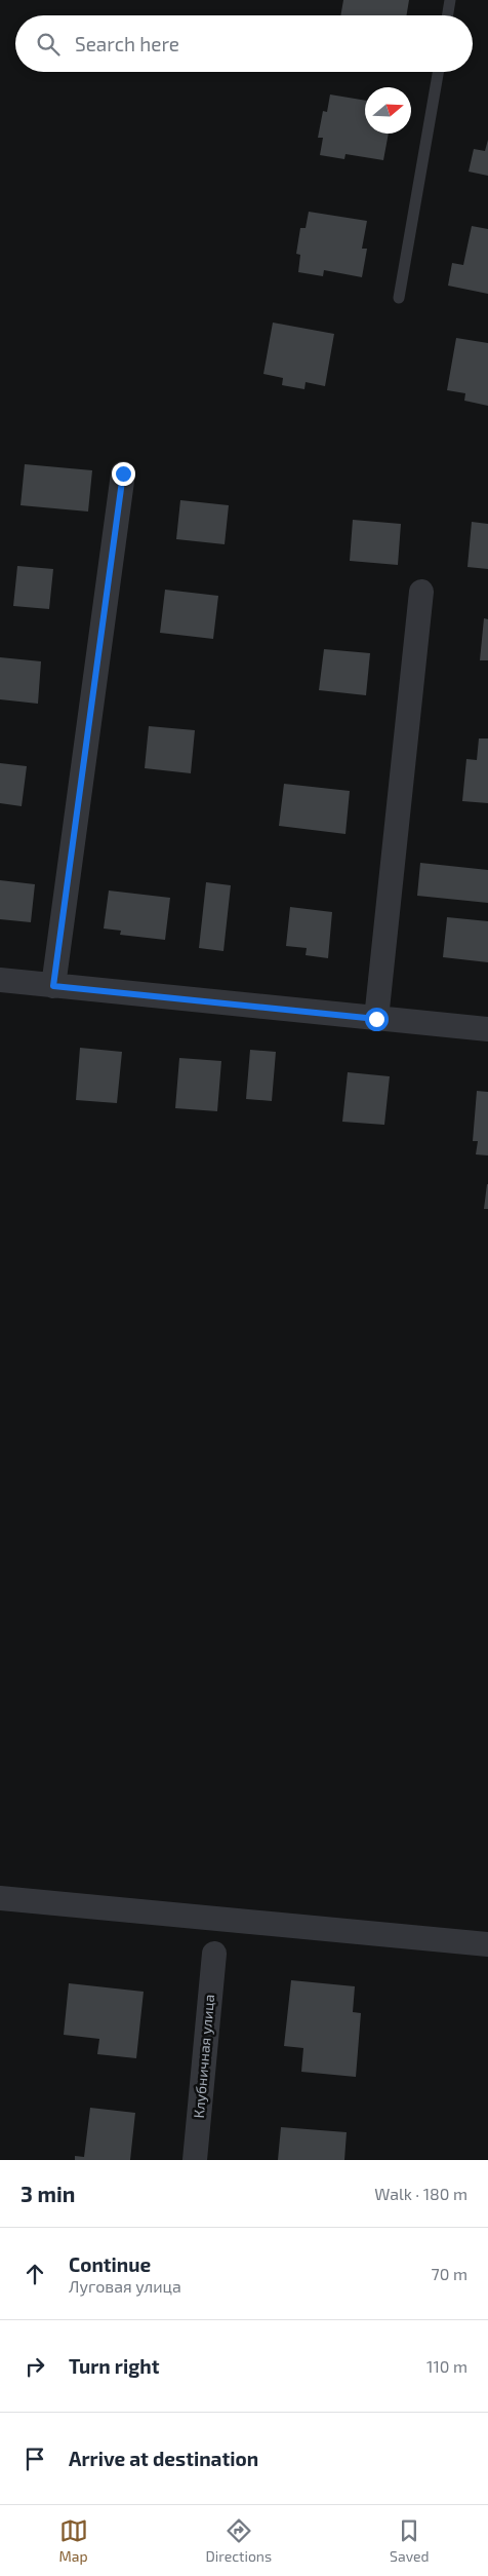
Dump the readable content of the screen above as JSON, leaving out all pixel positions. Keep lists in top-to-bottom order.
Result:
{
  "streets": {
    "street": ["Клубничная улица"]
  },
  "north": "right",
  "page": {
    "search": "Search here",
    "heading": ["3 min", "Walk · 180 m"],
    "list": [
      ["Continue", "Луговая улица", "70 m"],
      ["Turn right", "110 m"],
      "Arrive at destination"
    ],
    "nav": ["Map", "Directions", "Saved"]
  }
}
